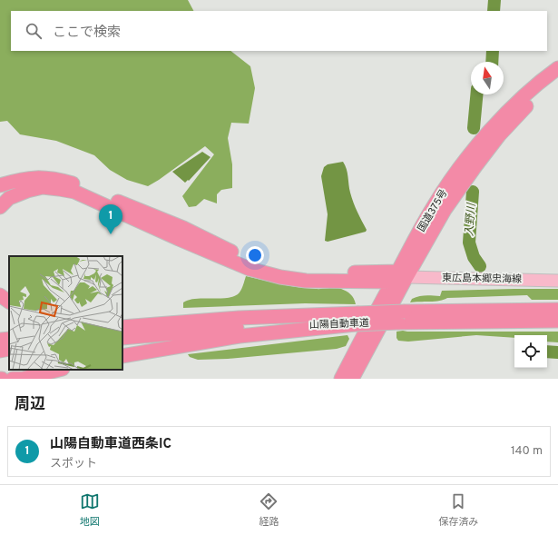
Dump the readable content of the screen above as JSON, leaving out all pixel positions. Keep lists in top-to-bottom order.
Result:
{
  "streets": {
    "highway": ["国道375号", "山陽自動車道"],
    "main road": ["東広島本郷忠海線"]
  },
  "crossings": [
    ["国道375号", "東広島本郷忠海線"]
  ],
  "water": ["入野川"],
  "north": "top",
  "page": {
    "search": "ここで検索",
    "pins": "1",
    "heading": "周辺",
    "list": [
      {
        "mark": "1",
        "name": "山陽自動車道西条IC",
        "note": "スポット",
        "value": "140 m"
      }
    ],
    "nav": ["地図", "経路", "保存済み"]
  }
}
